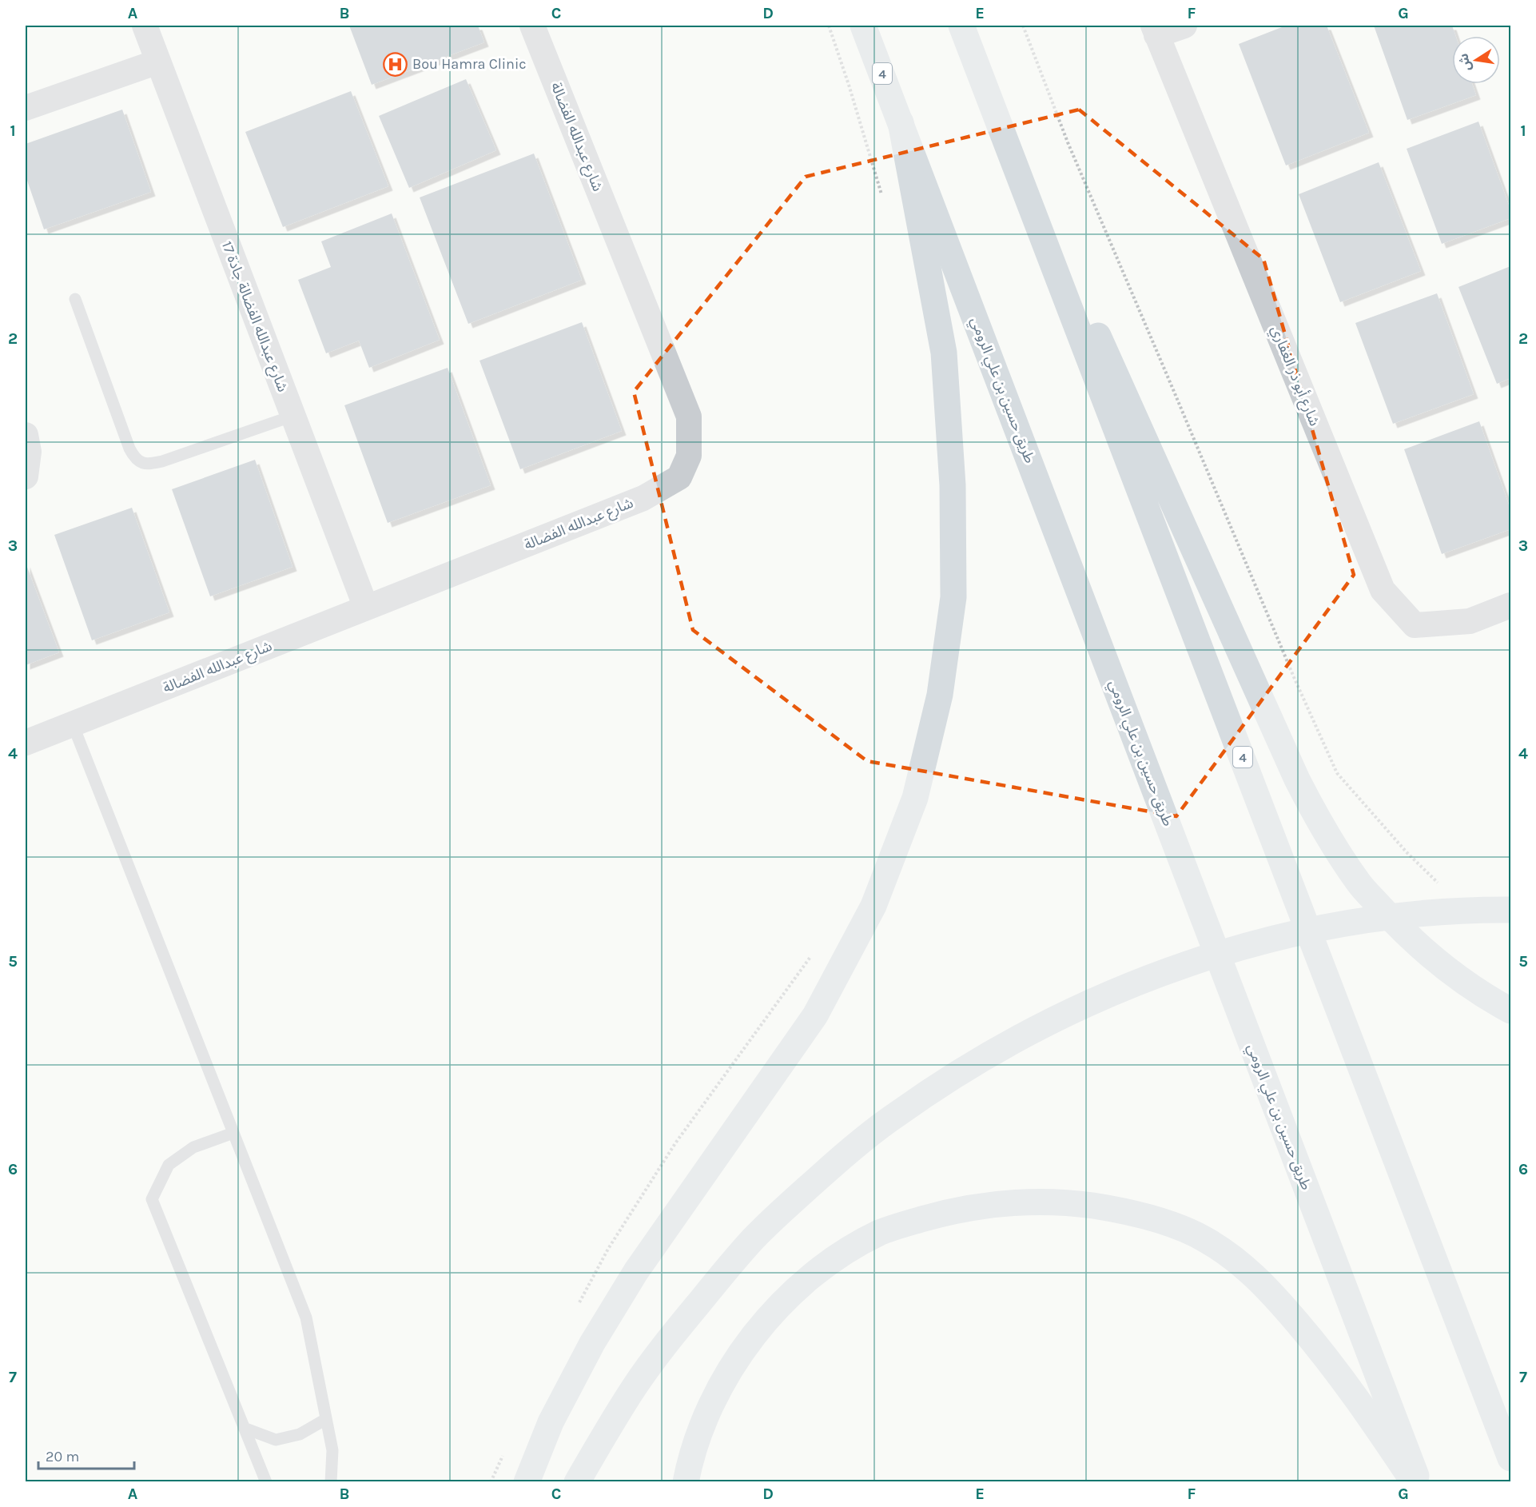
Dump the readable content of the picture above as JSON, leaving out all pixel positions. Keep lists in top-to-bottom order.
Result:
{
  "streets": {
    "highway": ["4", "طريق حسين بن علي الرومي"],
    "street": ["شارع عبدالله الفضالة", "شارع عبدالله الفضالة جادة 17", "شارع أبو ذر الغفاري"]
  },
  "crossings": [
    ["شارع عبدالله الفضالة", "شارع عبدالله الفضالة جادة 17"]
  ],
  "places": {
    "hospital": ["Bou Hamra Clinic"]
  },
  "scale_bar": "20 m",
  "north": "left",
  "grid": {
    "columns": [
      "A",
      "B",
      "C",
      "D",
      "E",
      "F",
      "G"
    ],
    "rows": [
      "1",
      "2",
      "3",
      "4",
      "5",
      "6",
      "7"
    ]
  }
}
